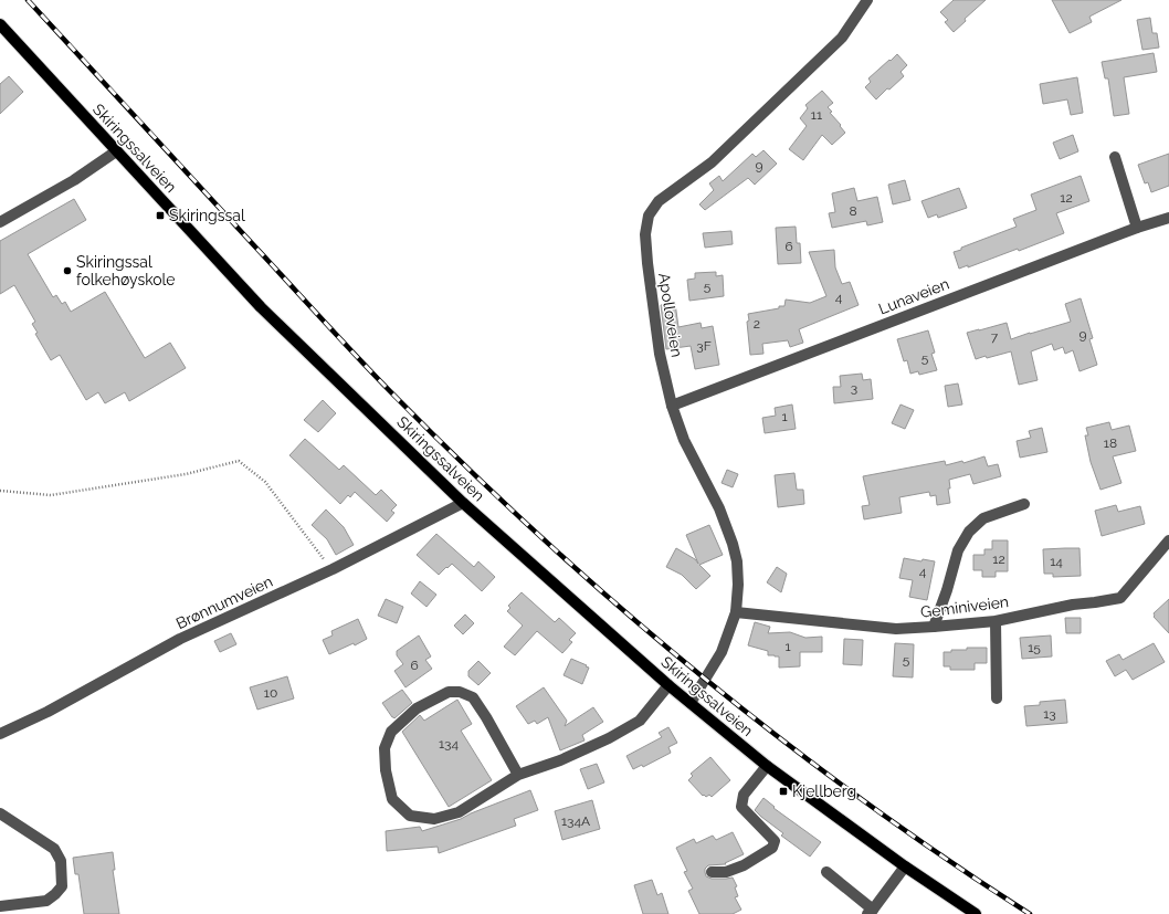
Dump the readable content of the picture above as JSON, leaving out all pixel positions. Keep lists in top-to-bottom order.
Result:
{
  "streets": {
    "main road": ["Skiringssalveien"],
    "street": [
      "Lunaveien",
      "Apolloveien",
      "Brønnumveien",
      "Geminiveien"
    ]
  },
  "crossings": [
    ["Skiringssalveien", "Apolloveien"],
    ["Skiringssalveien", "Brønnumveien"],
    ["Lunaveien", "Apolloveien"],
    ["Apolloveien", "Geminiveien"]
  ],
  "places": {
    "transit": ["Skiringssal", "Kjellberg"],
    "other": ["Skiringssal folkehøyskole"]
  },
  "house_numbers": [
    "11",
    "9",
    "12",
    "8",
    "6",
    "5",
    "4",
    "2",
    "9",
    "7",
    "3F",
    "5",
    "3",
    "1",
    "18",
    "12",
    "14",
    "4",
    "1",
    "15",
    "5",
    "6",
    "10",
    "13",
    "134",
    "134A"
  ]
}
